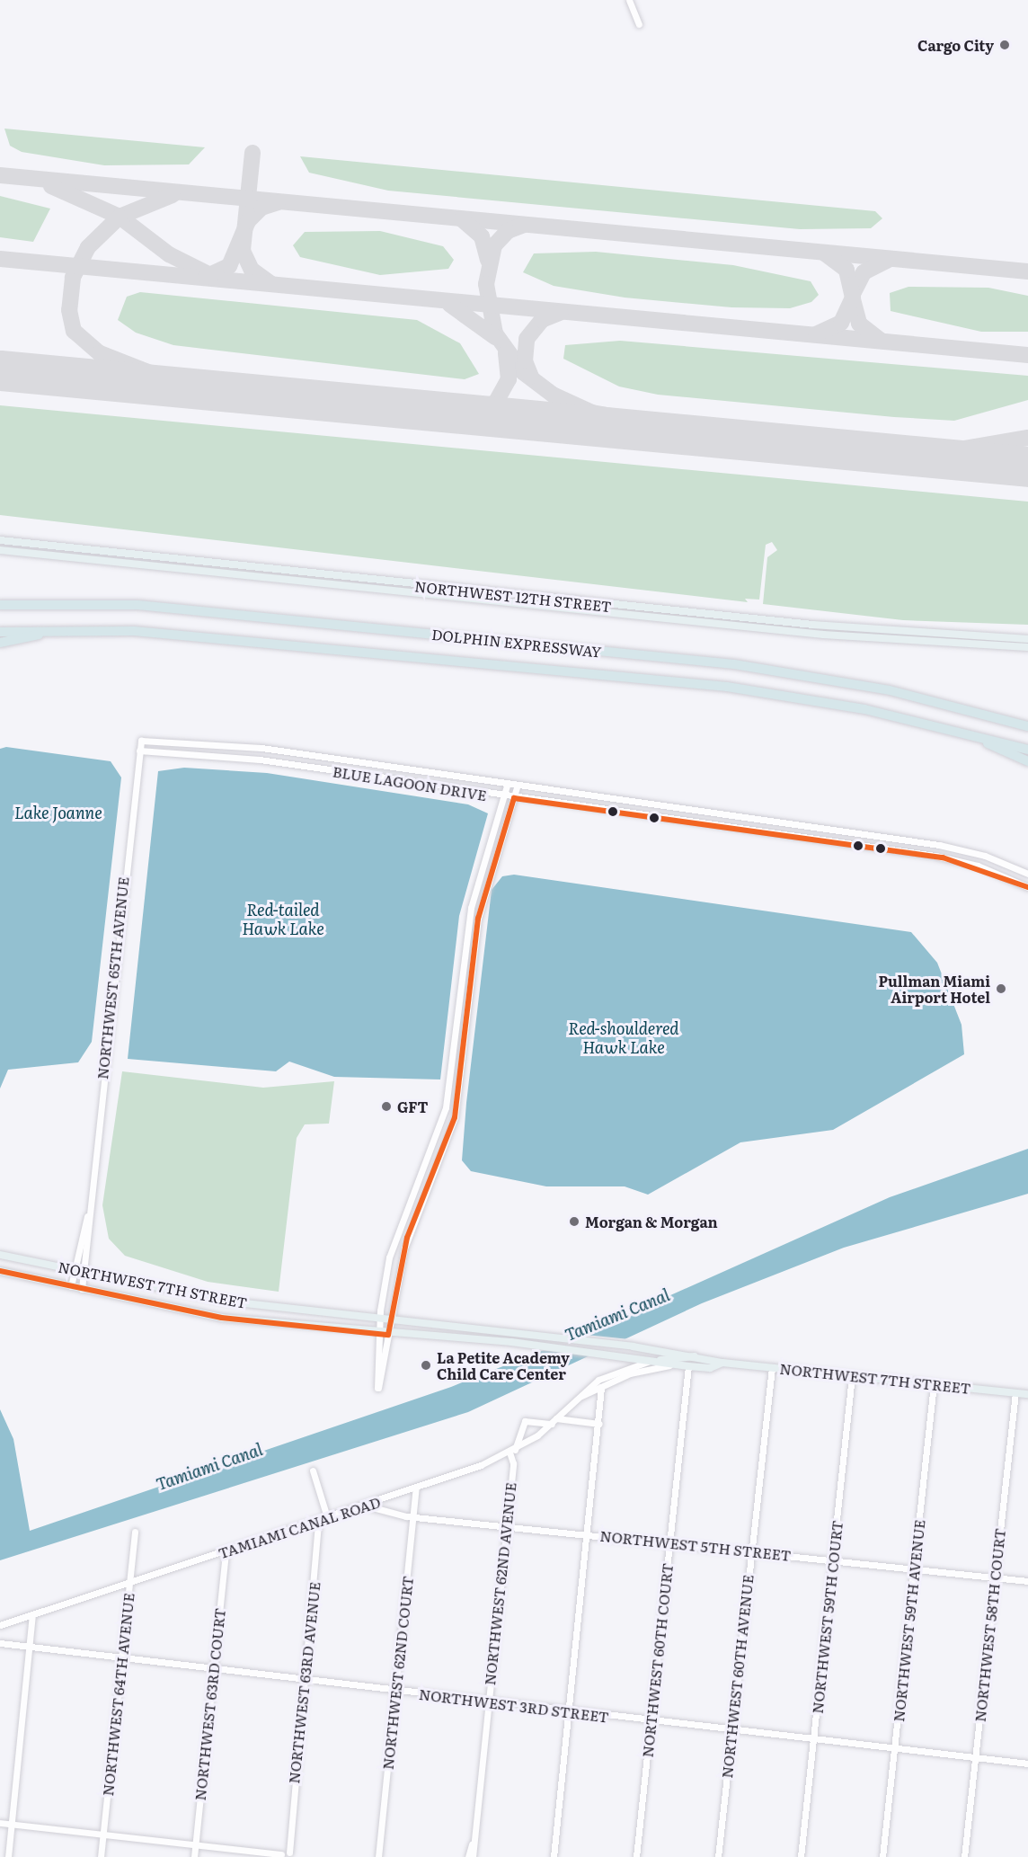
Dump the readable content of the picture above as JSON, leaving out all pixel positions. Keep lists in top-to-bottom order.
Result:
{
  "streets": {
    "highway": ["DOLPHIN EXPRESSWAY"],
    "main road": ["NORTHWEST 12TH STREET", "NORTHWEST 7TH STREET"],
    "street": [
      "BLUE LAGOON DRIVE",
      "NORTHWEST 65TH AVENUE",
      "TAMIAMI CANAL ROAD",
      "NORTHWEST 5TH STREET",
      "NORTHWEST 62ND AVENUE",
      "NORTHWEST 59TH COURT",
      "NORTHWEST 59TH AVENUE",
      "NORTHWEST 58TH COURT",
      "NORTHWEST 60TH COURT",
      "NORTHWEST 62ND COURT",
      "NORTHWEST 60TH AVENUE",
      "NORTHWEST 63RD AVENUE",
      "NORTHWEST 64TH AVENUE",
      "NORTHWEST 63RD COURT",
      "NORTHWEST 3RD STREET"
    ]
  },
  "crossings": [
    ["BLUE LAGOON DRIVE", "NORTHWEST 65TH AVENUE"],
    ["NORTHWEST 65TH AVENUE", "NORTHWEST 7TH STREET"],
    ["NORTHWEST 7TH STREET", "TAMIAMI CANAL ROAD"],
    ["NORTHWEST 7TH STREET", "NORTHWEST 59TH COURT"],
    ["NORTHWEST 7TH STREET", "NORTHWEST 59TH AVENUE"],
    ["NORTHWEST 7TH STREET", "NORTHWEST 58TH COURT"],
    ["NORTHWEST 7TH STREET", "NORTHWEST 60TH COURT"],
    ["NORTHWEST 7TH STREET", "NORTHWEST 60TH AVENUE"],
    ["TAMIAMI CANAL ROAD", "NORTHWEST 5TH STREET"],
    ["TAMIAMI CANAL ROAD", "NORTHWEST 62ND AVENUE"],
    ["TAMIAMI CANAL ROAD", "NORTHWEST 62ND COURT"],
    ["TAMIAMI CANAL ROAD", "NORTHWEST 63RD AVENUE"],
    ["TAMIAMI CANAL ROAD", "NORTHWEST 64TH AVENUE"],
    ["TAMIAMI CANAL ROAD", "NORTHWEST 63RD COURT"],
    ["NORTHWEST 5TH STREET", "NORTHWEST 62ND AVENUE"],
    ["NORTHWEST 5TH STREET", "NORTHWEST 59TH COURT"],
    ["NORTHWEST 5TH STREET", "NORTHWEST 59TH AVENUE"],
    ["NORTHWEST 5TH STREET", "NORTHWEST 58TH COURT"],
    ["NORTHWEST 5TH STREET", "NORTHWEST 60TH COURT"],
    ["NORTHWEST 5TH STREET", "NORTHWEST 62ND COURT"],
    ["NORTHWEST 5TH STREET", "NORTHWEST 60TH AVENUE"],
    ["NORTHWEST 62ND AVENUE", "NORTHWEST 3RD STREET"],
    ["NORTHWEST 59TH COURT", "NORTHWEST 3RD STREET"],
    ["NORTHWEST 59TH AVENUE", "NORTHWEST 3RD STREET"],
    ["NORTHWEST 58TH COURT", "NORTHWEST 3RD STREET"],
    ["NORTHWEST 60TH COURT", "NORTHWEST 3RD STREET"],
    ["NORTHWEST 62ND COURT", "NORTHWEST 3RD STREET"],
    ["NORTHWEST 60TH AVENUE", "NORTHWEST 3RD STREET"],
    ["NORTHWEST 63RD AVENUE", "NORTHWEST 3RD STREET"],
    ["NORTHWEST 64TH AVENUE", "NORTHWEST 3RD STREET"],
    ["NORTHWEST 63RD COURT", "NORTHWEST 3RD STREET"]
  ],
  "water": [
    "Lake Joanne",
    "Red-tailed Hawk Lake",
    "Red-shouldered Hawk Lake",
    "Tamiami Canal"
  ],
  "places": [
    "Cargo City",
    "Pullman Miami Airport Hotel",
    "GFT",
    "Morgan & Morgan",
    "La Petite Academy Child Care Center"
  ]
}
